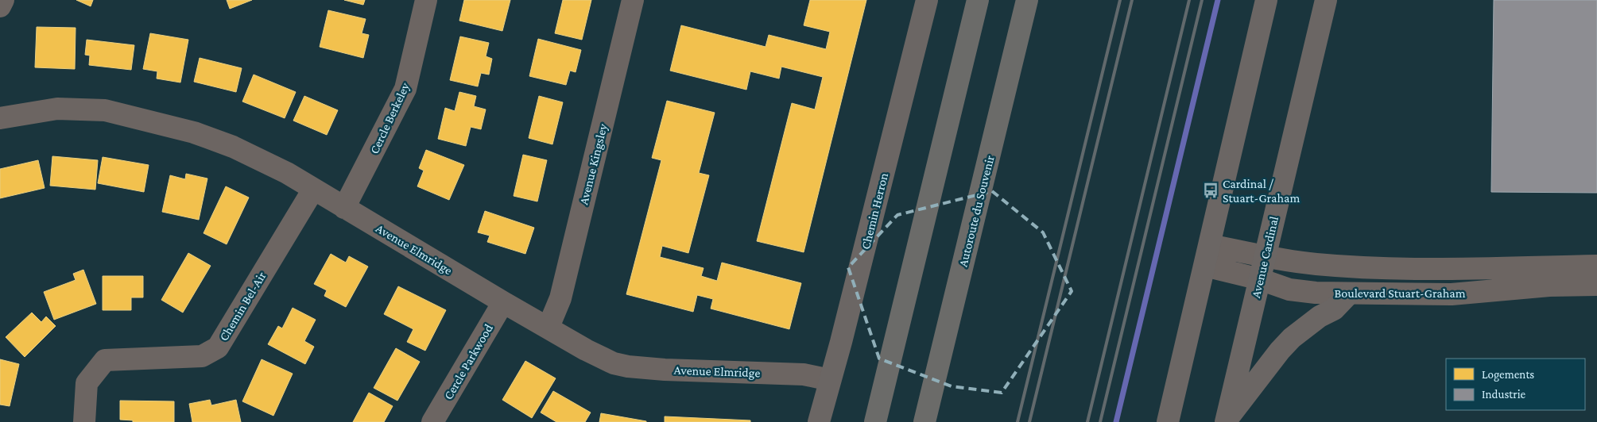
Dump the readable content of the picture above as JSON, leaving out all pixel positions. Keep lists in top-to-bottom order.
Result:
{
  "streets": {
    "highway": ["Autoroute du Souvenir"],
    "main road": ["Chemin Herron", "Avenue Cardinal"],
    "street": [
      "Cercle Berkeley",
      "Avenue Kingsley",
      "Avenue Elmridge",
      "Boulevard Stuart-Graham",
      "Chemin Bel-Air",
      "Cercle Parkwood"
    ]
  },
  "crossings": [
    ["Cercle Berkeley", "Avenue Elmridge"],
    ["Avenue Kingsley", "Avenue Elmridge"],
    ["Chemin Herron", "Avenue Elmridge"],
    ["Avenue Elmridge", "Chemin Bel-Air"],
    ["Avenue Elmridge", "Cercle Parkwood"],
    ["Avenue Cardinal", "Boulevard Stuart-Graham"]
  ],
  "places": {
    "bus stop": ["Cardinal / Stuart-Graham"]
  },
  "legend": ["Logements", "Industrie"]
}
